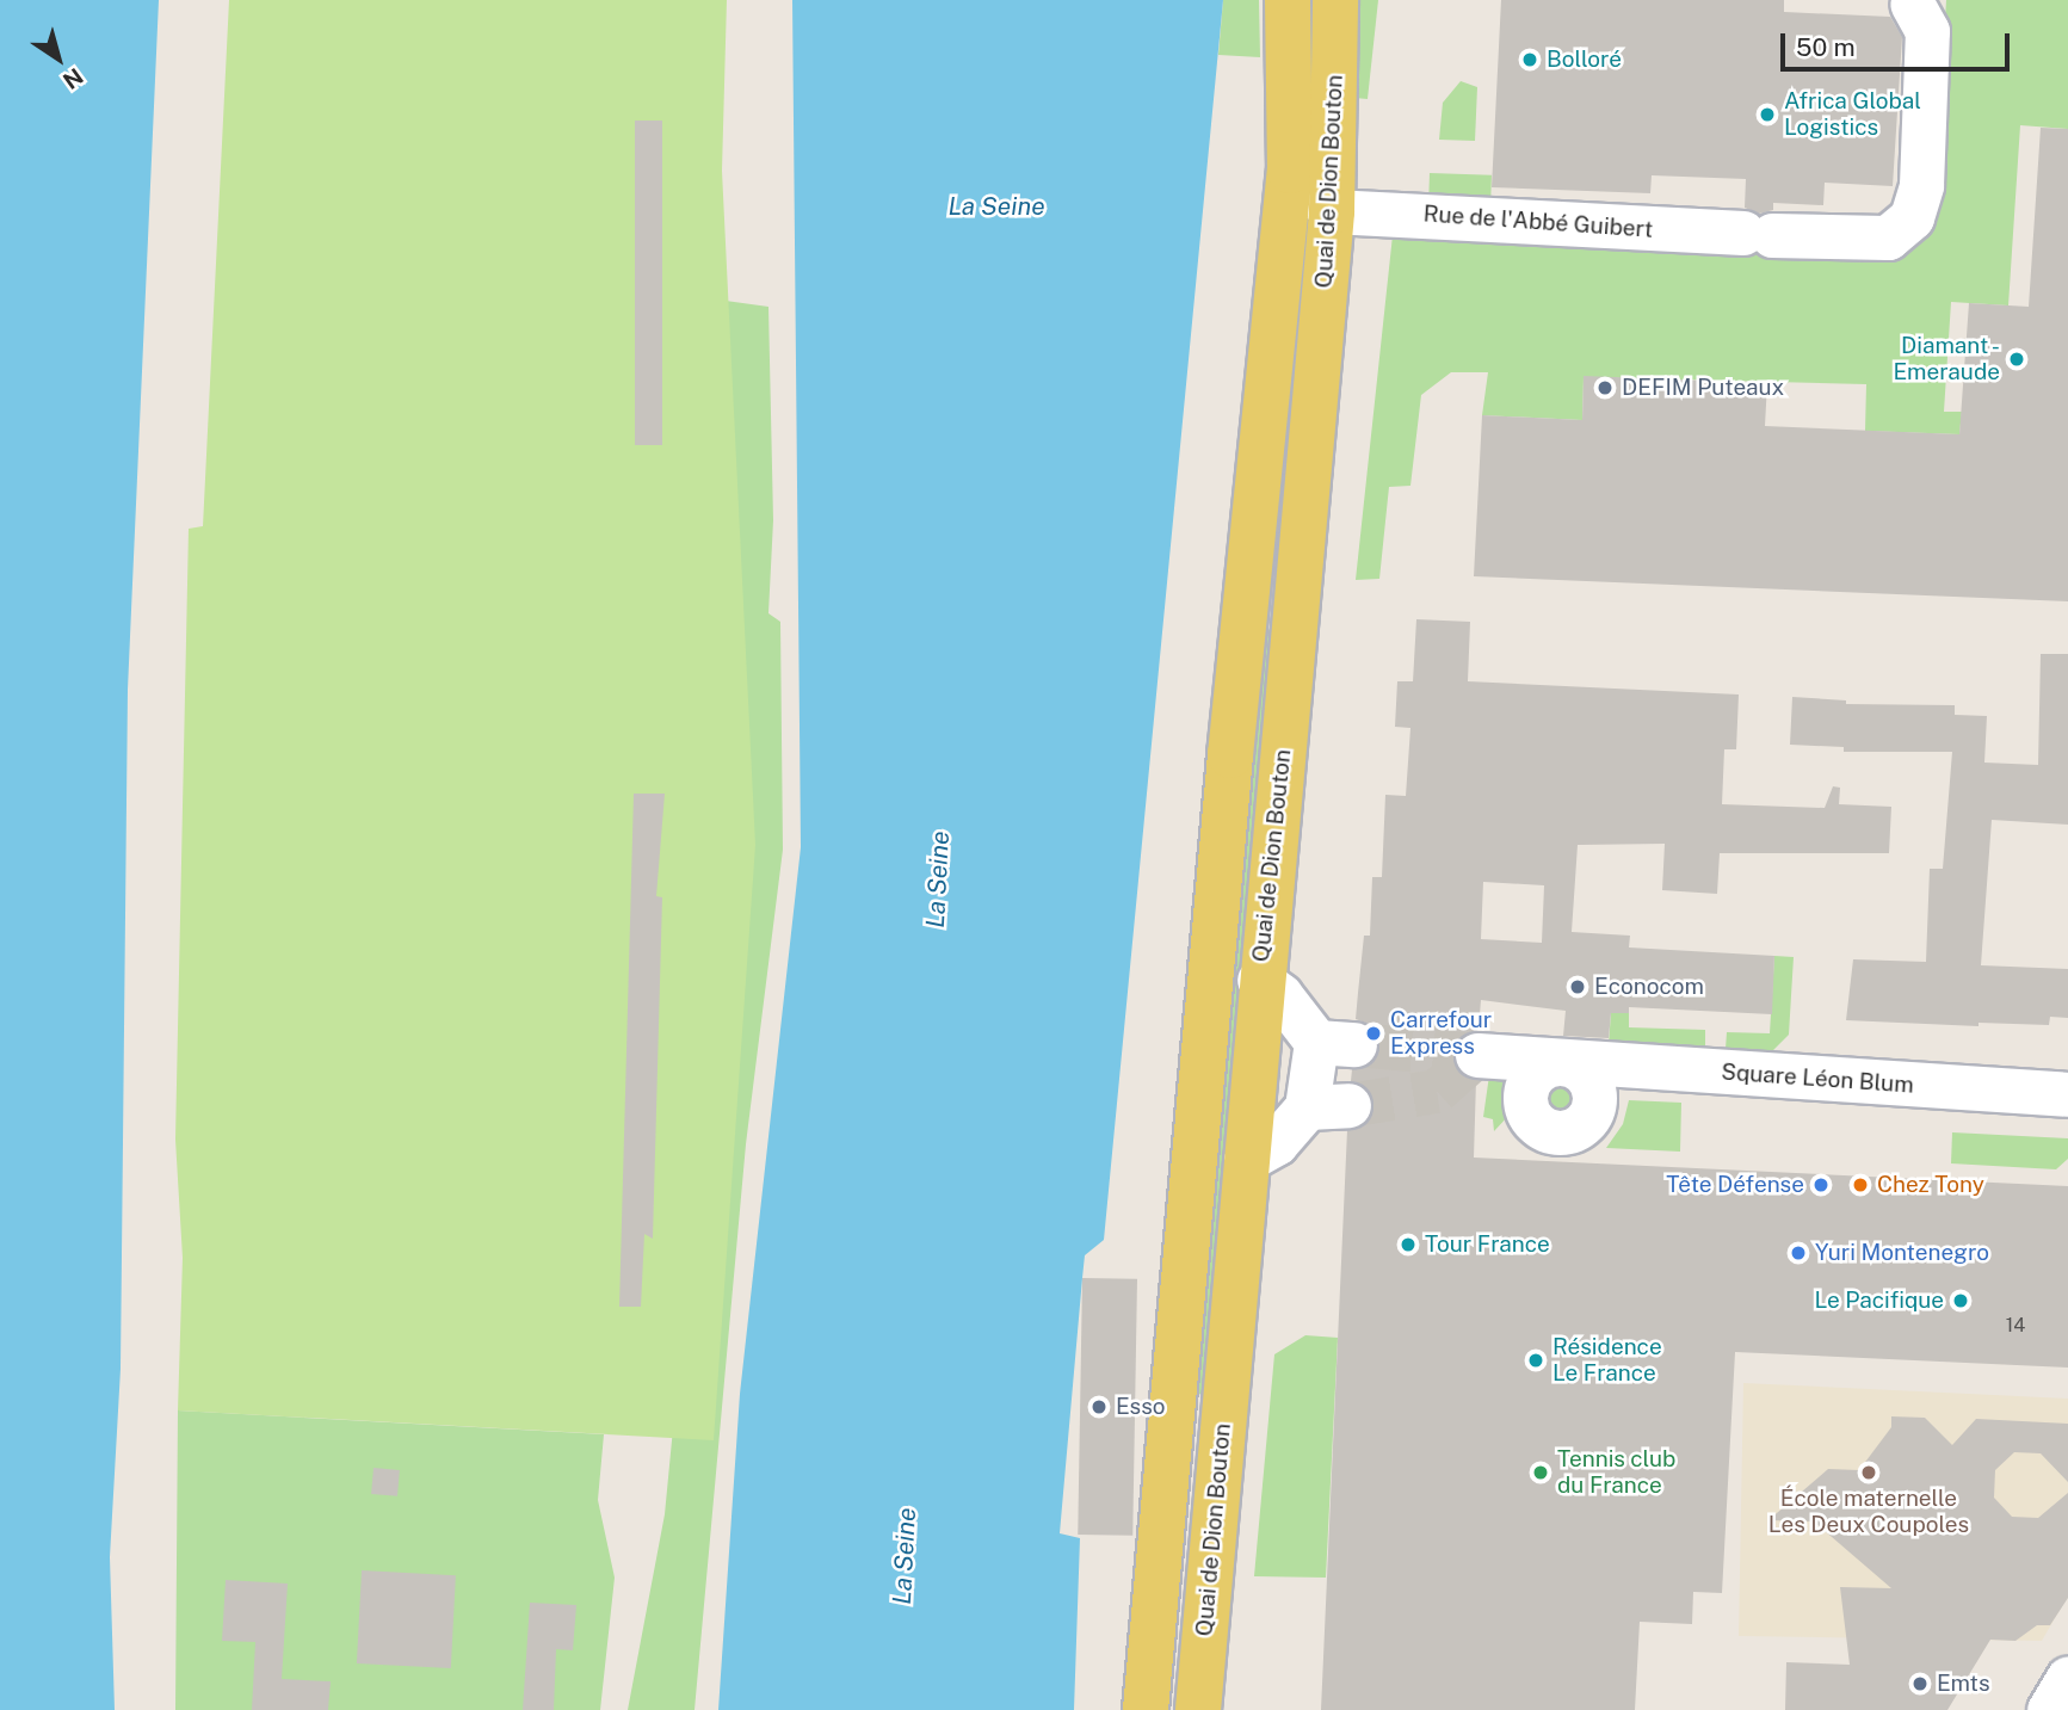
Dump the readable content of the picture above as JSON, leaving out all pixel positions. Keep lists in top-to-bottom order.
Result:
{
  "streets": {
    "main road": ["Quai de Dion Bouton"],
    "street": ["Rue de l'Abbé Guibert", "Square Léon Blum"]
  },
  "crossings": [
    ["Quai de Dion Bouton", "Rue de l'Abbé Guibert"]
  ],
  "water": ["La Seine"],
  "places": [
    "Bolloré",
    "Africa Global Logistics",
    "Diamant - Emeraude",
    "DEFIM Puteaux",
    "Econocom",
    "Carrefour Express",
    "Tête Défense",
    "Chez Tony",
    "Tour France",
    "Yuri Montenegro",
    "Le Pacifique",
    "Résidence Le France",
    "Esso",
    "Tennis club du France",
    "École maternelle Les Deux Coupoles",
    "Emts"
  ],
  "house_numbers": ["14"],
  "scale_bar": "50 m",
  "north": "bottom right"
}
